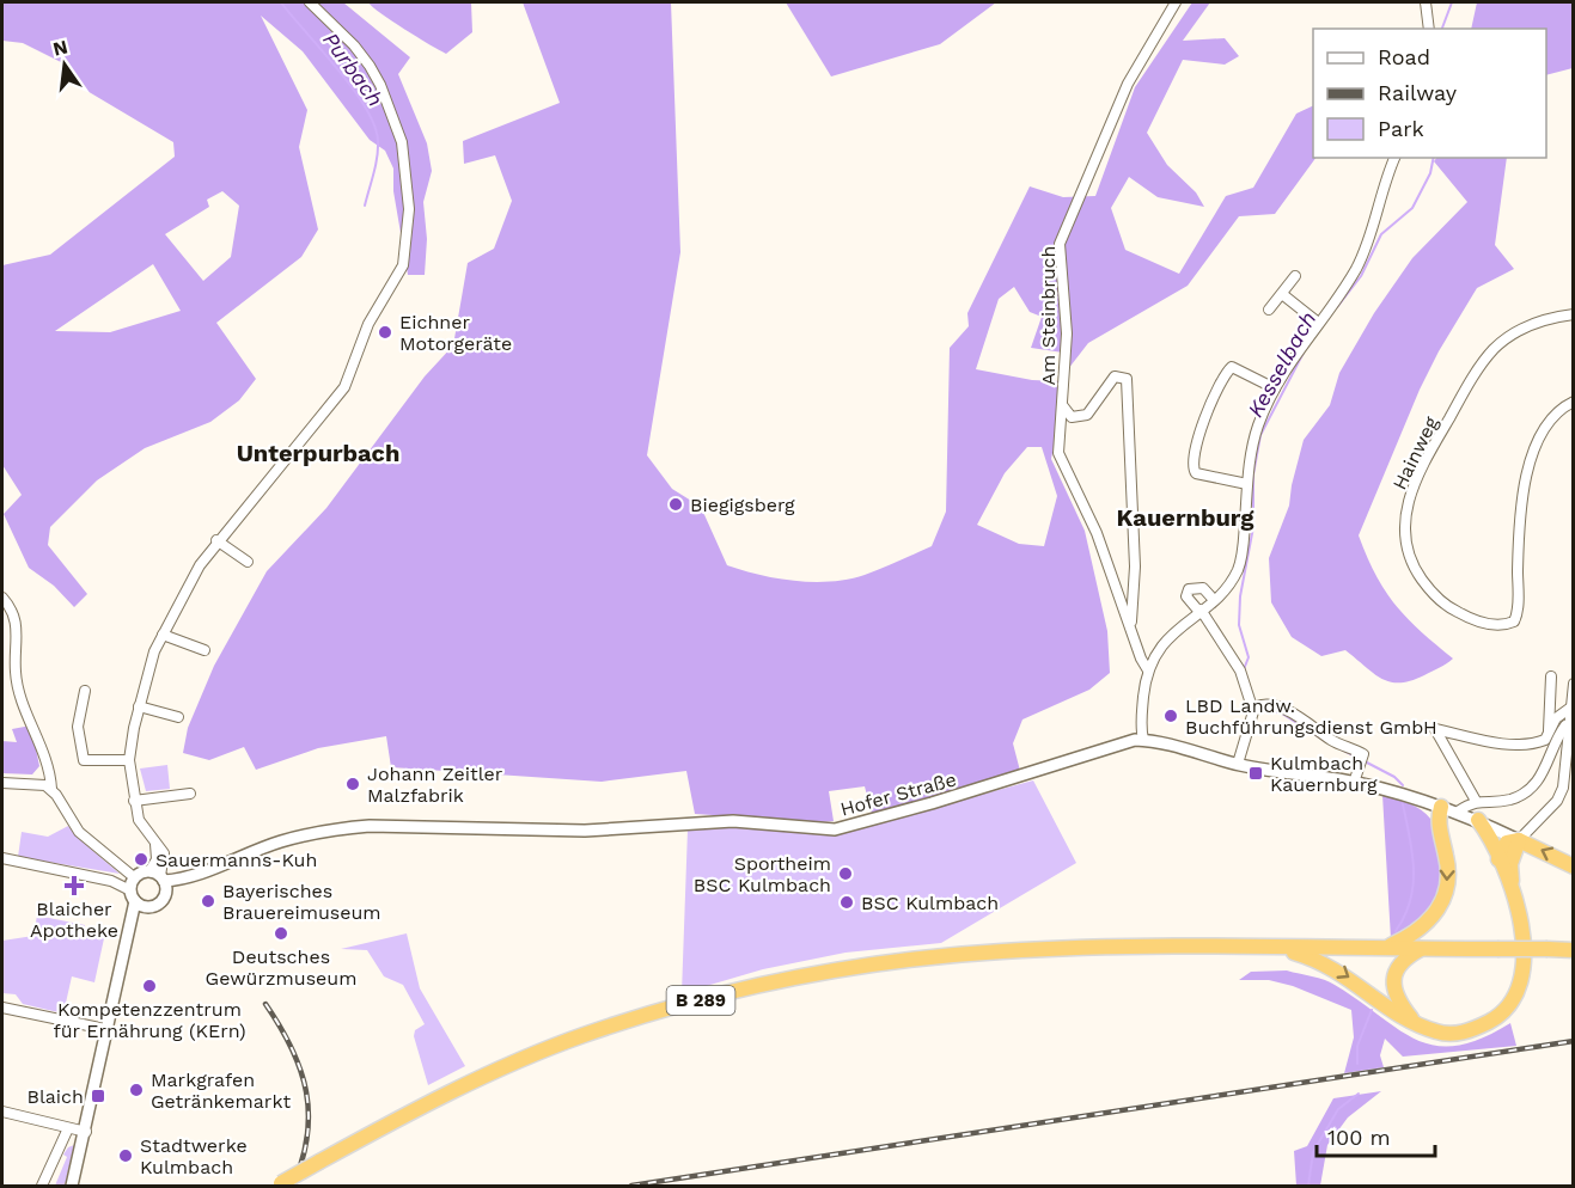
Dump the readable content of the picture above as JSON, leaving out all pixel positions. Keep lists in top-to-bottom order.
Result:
{
  "streets": {
    "highway": ["B 289"],
    "street": ["Am Steinbruch", "Hainweg", "Hofer Straße"]
  },
  "districts": ["Unterpurbach", "Kauernburg"],
  "water": ["Purbach", "Kesselbach"],
  "places": {
    "other": [
      "Eichner Motorgeräte",
      "Biegigsberg",
      "LBD Landw. Buchführungsdienst GmbH",
      "Johann Zeitler Malzfabrik",
      "Sauermanns-Kuh",
      "Sportheim BSC Kulmbach",
      "Bayerisches Brauereimuseum",
      "BSC Kulmbach",
      "Deutsches Gewürzmuseum",
      "Kompetenzzentrum für Ernährung (KErn)",
      "Markgrafen Getränkemarkt",
      "Stadtwerke Kulmbach"
    ],
    "transit": ["Kulmbach Kauernburg", "Blaich"],
    "health": ["Blaicher Apotheke"]
  },
  "legend": ["Road", "Railway", "Park"],
  "scale_bar": "100 m",
  "north": "top"
}
